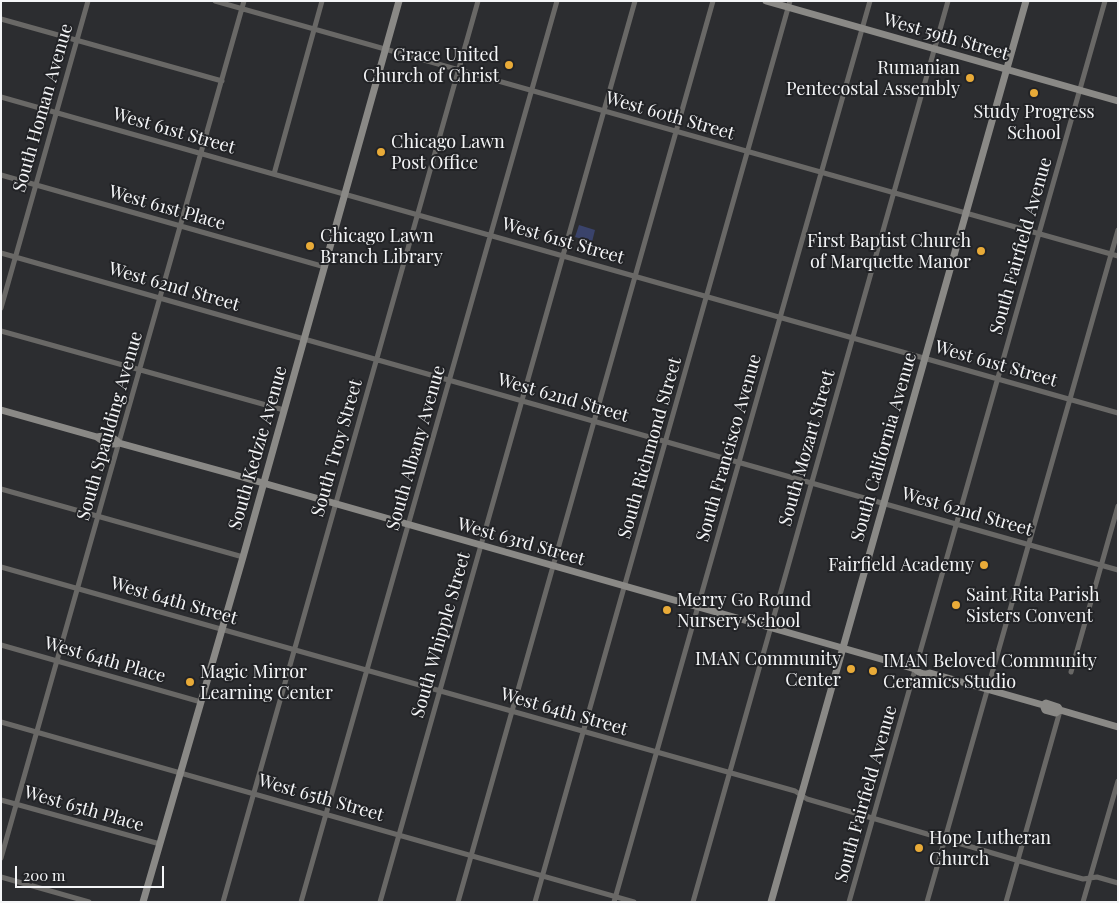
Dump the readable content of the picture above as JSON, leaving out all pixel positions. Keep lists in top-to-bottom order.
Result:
{
  "streets": {
    "main road": [
      "West 59th Street",
      "South California Avenue",
      "South Kedzie Avenue",
      "West 63rd Street"
    ],
    "street": [
      "South Homan Avenue",
      "West 60th Street",
      "West 61st Street",
      "West 61st Place",
      "South Fairfield Avenue",
      "West 62nd Street",
      "South Spaulding Avenue",
      "South Troy Street",
      "South Albany Avenue",
      "South Richmond Street",
      "South Francisco Avenue",
      "South Mozart Street",
      "West 64th Street",
      "South Whipple Street",
      "West 64th Place",
      "West 65th Street",
      "West 65th Place"
    ]
  },
  "crossings": [
    ["West 59th Street", "South Fairfield Avenue"],
    ["West 59th Street", "South California Avenue"],
    ["West 59th Street", "South Richmond Street"],
    ["West 59th Street", "South Francisco Avenue"],
    ["West 59th Street", "South Mozart Street"],
    ["South Homan Avenue", "West 61st Street"],
    ["South Homan Avenue", "West 61st Place"],
    ["South Homan Avenue", "West 62nd Street"],
    ["West 60th Street", "South Fairfield Avenue"],
    ["West 60th Street", "South Spaulding Avenue"],
    ["West 60th Street", "South California Avenue"],
    ["West 60th Street", "South Kedzie Avenue"],
    ["West 60th Street", "South Troy Street"],
    ["West 60th Street", "South Albany Avenue"],
    ["West 60th Street", "South Richmond Street"],
    ["West 60th Street", "South Francisco Avenue"],
    ["West 60th Street", "South Mozart Street"],
    ["West 60th Street", "South Whipple Street"],
    ["West 61st Street", "South Fairfield Avenue"],
    ["West 61st Street", "South Spaulding Avenue"],
    ["West 61st Street", "South California Avenue"],
    ["West 61st Street", "South Kedzie Avenue"],
    ["West 61st Street", "South Troy Street"],
    ["West 61st Street", "South Albany Avenue"],
    ["West 61st Street", "South Richmond Street"],
    ["West 61st Street", "South Francisco Avenue"],
    ["West 61st Street", "South Mozart Street"],
    ["West 61st Street", "South Whipple Street"],
    ["West 61st Place", "South Spaulding Avenue"],
    ["West 61st Place", "South Kedzie Avenue"],
    ["South Fairfield Avenue", "West 62nd Street"],
    ["South Fairfield Avenue", "West 63rd Street"],
    ["South Fairfield Avenue", "West 64th Street"],
    ["West 62nd Street", "South Spaulding Avenue"],
    ["West 62nd Street", "South California Avenue"],
    ["West 62nd Street", "South Kedzie Avenue"],
    ["West 62nd Street", "South Troy Street"],
    ["West 62nd Street", "South Albany Avenue"],
    ["West 62nd Street", "South Richmond Street"],
    ["West 62nd Street", "South Francisco Avenue"],
    ["West 62nd Street", "South Mozart Street"],
    ["West 62nd Street", "South Whipple Street"],
    ["South Spaulding Avenue", "West 63rd Street"],
    ["South Spaulding Avenue", "West 64th Street"],
    ["South Spaulding Avenue", "West 64th Place"],
    ["South Spaulding Avenue", "West 65th Street"],
    ["South Spaulding Avenue", "West 65th Place"],
    ["South California Avenue", "West 63rd Street"],
    ["South California Avenue", "West 64th Street"],
    ["South Kedzie Avenue", "West 63rd Street"],
    ["South Kedzie Avenue", "West 64th Street"],
    ["South Kedzie Avenue", "West 64th Place"],
    ["South Kedzie Avenue", "West 65th Street"],
    ["South Kedzie Avenue", "West 65th Place"],
    ["South Troy Street", "West 63rd Street"],
    ["South Troy Street", "West 64th Street"],
    ["South Troy Street", "West 65th Street"],
    ["South Albany Avenue", "West 63rd Street"],
    ["South Albany Avenue", "West 64th Street"],
    ["South Albany Avenue", "West 65th Street"],
    ["South Richmond Street", "West 63rd Street"],
    ["South Richmond Street", "West 64th Street"],
    ["South Richmond Street", "West 65th Street"],
    ["South Francisco Avenue", "West 63rd Street"],
    ["South Francisco Avenue", "West 64th Street"],
    ["South Francisco Avenue", "West 65th Street"],
    ["South Mozart Street", "West 63rd Street"],
    ["South Mozart Street", "West 64th Street"],
    ["West 63rd Street", "South Whipple Street"],
    ["West 64th Street", "South Whipple Street"],
    ["South Whipple Street", "West 65th Street"]
  ],
  "places": [
    "Grace United Church of Christ",
    "Rumanian Pentecostal Assembly",
    "Study Progress School",
    "Chicago Lawn Post Office",
    "Chicago Lawn Branch Library",
    "First Baptist Church of Marquette Manor",
    "Fairfield Academy",
    "Saint Rita Parish Sisters Convent",
    "Merry Go Round Nursery School",
    "IMAN Community Center",
    "IMAN Beloved Community Ceramics Studio",
    "Magic Mirror Learning Center",
    "Hope Lutheran Church"
  ],
  "scale_bar": "200 m"
}
